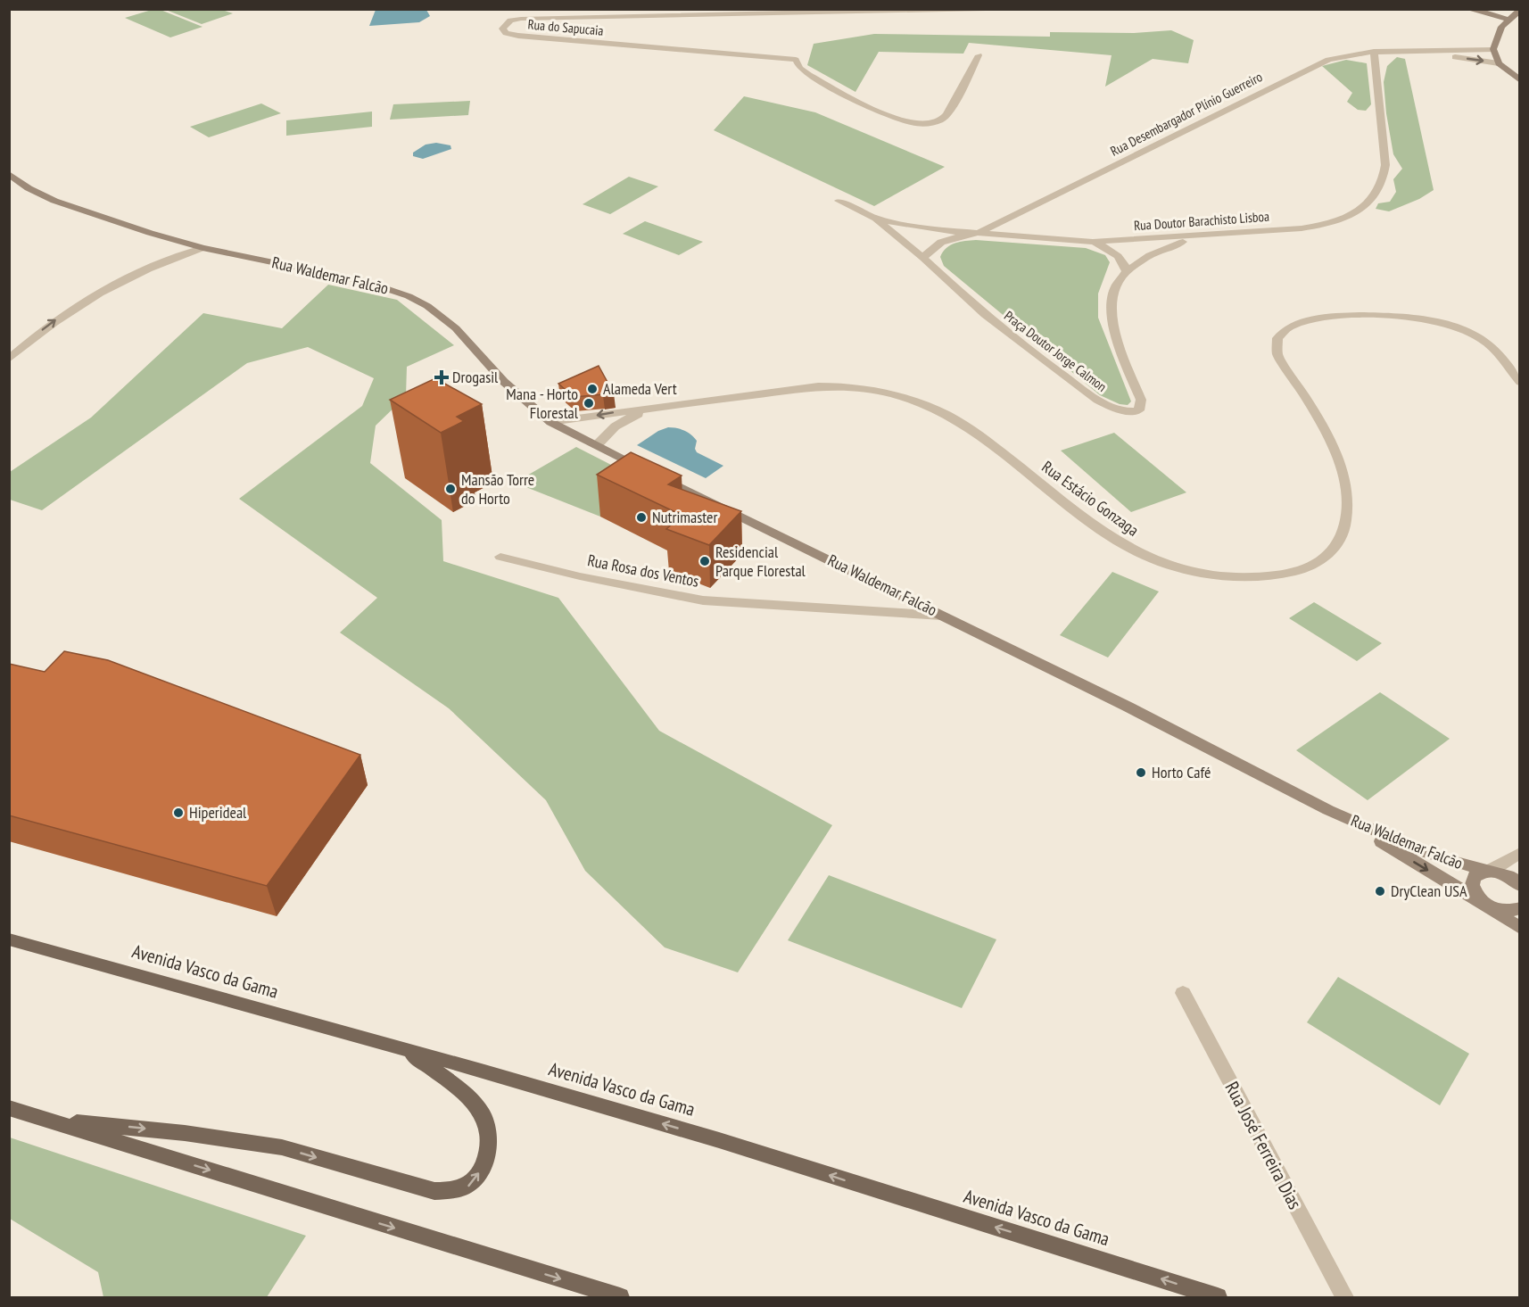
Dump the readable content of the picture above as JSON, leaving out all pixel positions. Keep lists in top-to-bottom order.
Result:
{
  "streets": {
    "main road": ["Avenida Vasco da Gama"],
    "street": [
      "Rua do Sapucaia",
      "Rua Desembargador Plínio Guerreiro",
      "Rua Doutor Barachisto Lisboa",
      "Rua Waldemar Falcão",
      "Praça Doutor Jorge Calmon",
      "Rua Estácio Gonzaga",
      "Rua Rosa dos Ventos",
      "Rua José Ferreira Dias"
    ]
  },
  "crossings": [
    ["Rua Desembargador Plínio Guerreiro", "Rua Doutor Barachisto Lisboa"],
    ["Rua Doutor Barachisto Lisboa", "Praça Doutor Jorge Calmon"],
    ["Rua Waldemar Falcão", "Rua Estácio Gonzaga"],
    ["Rua Waldemar Falcão", "Rua Rosa dos Ventos"]
  ],
  "one_way": ["Avenida Vasco da Gama"],
  "places": {
    "health": ["Drogasil"],
    "other": [
      "Alameda Vert",
      "Mana - Horto Florestal",
      "Mansão Torre do Horto",
      "Nutrimaster",
      "Residencial Parque Florestal",
      "Horto Café",
      "Hiperideal",
      "DryClean USA"
    ]
  }
}
